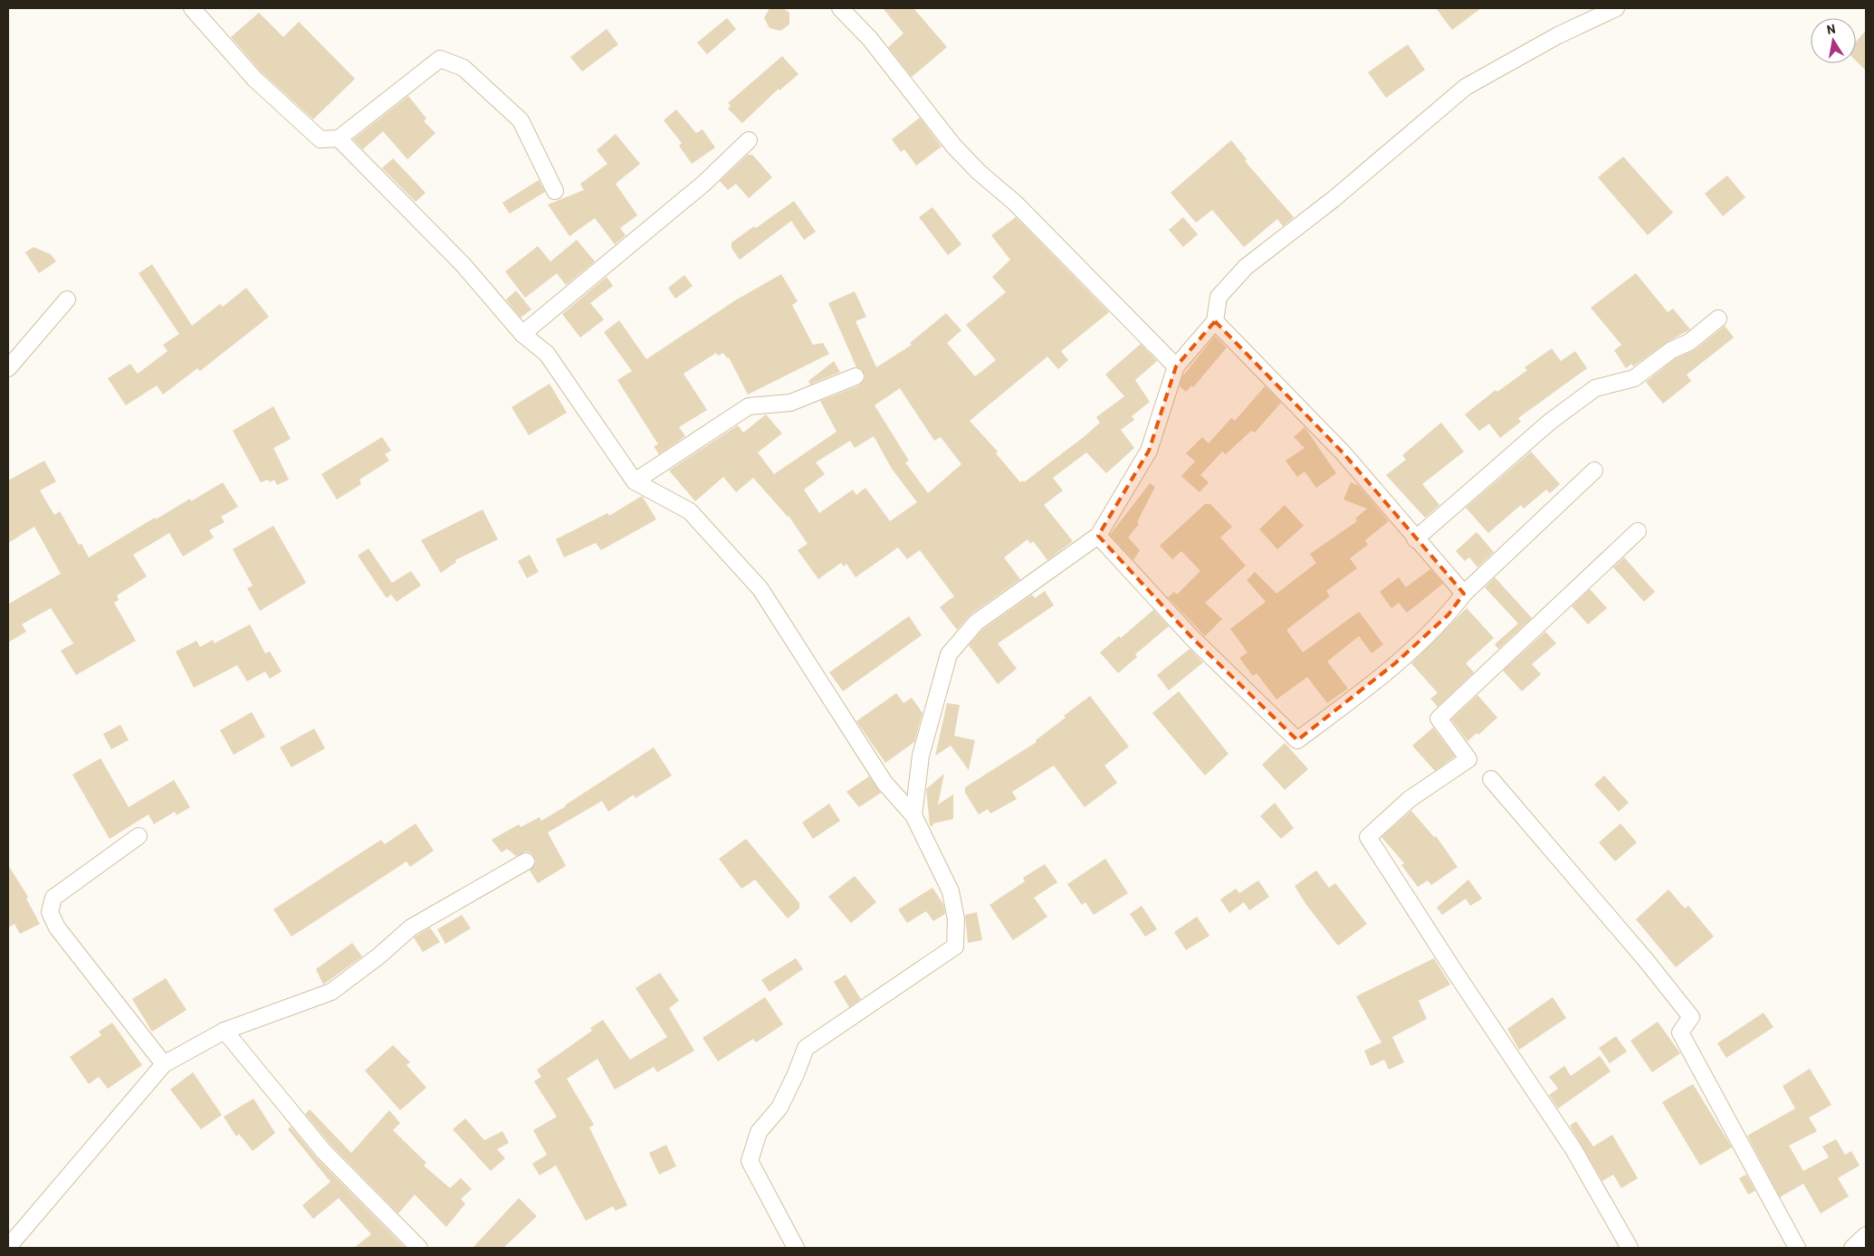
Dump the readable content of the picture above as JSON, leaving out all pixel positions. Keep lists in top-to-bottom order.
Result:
{
  "north": "top"
}
